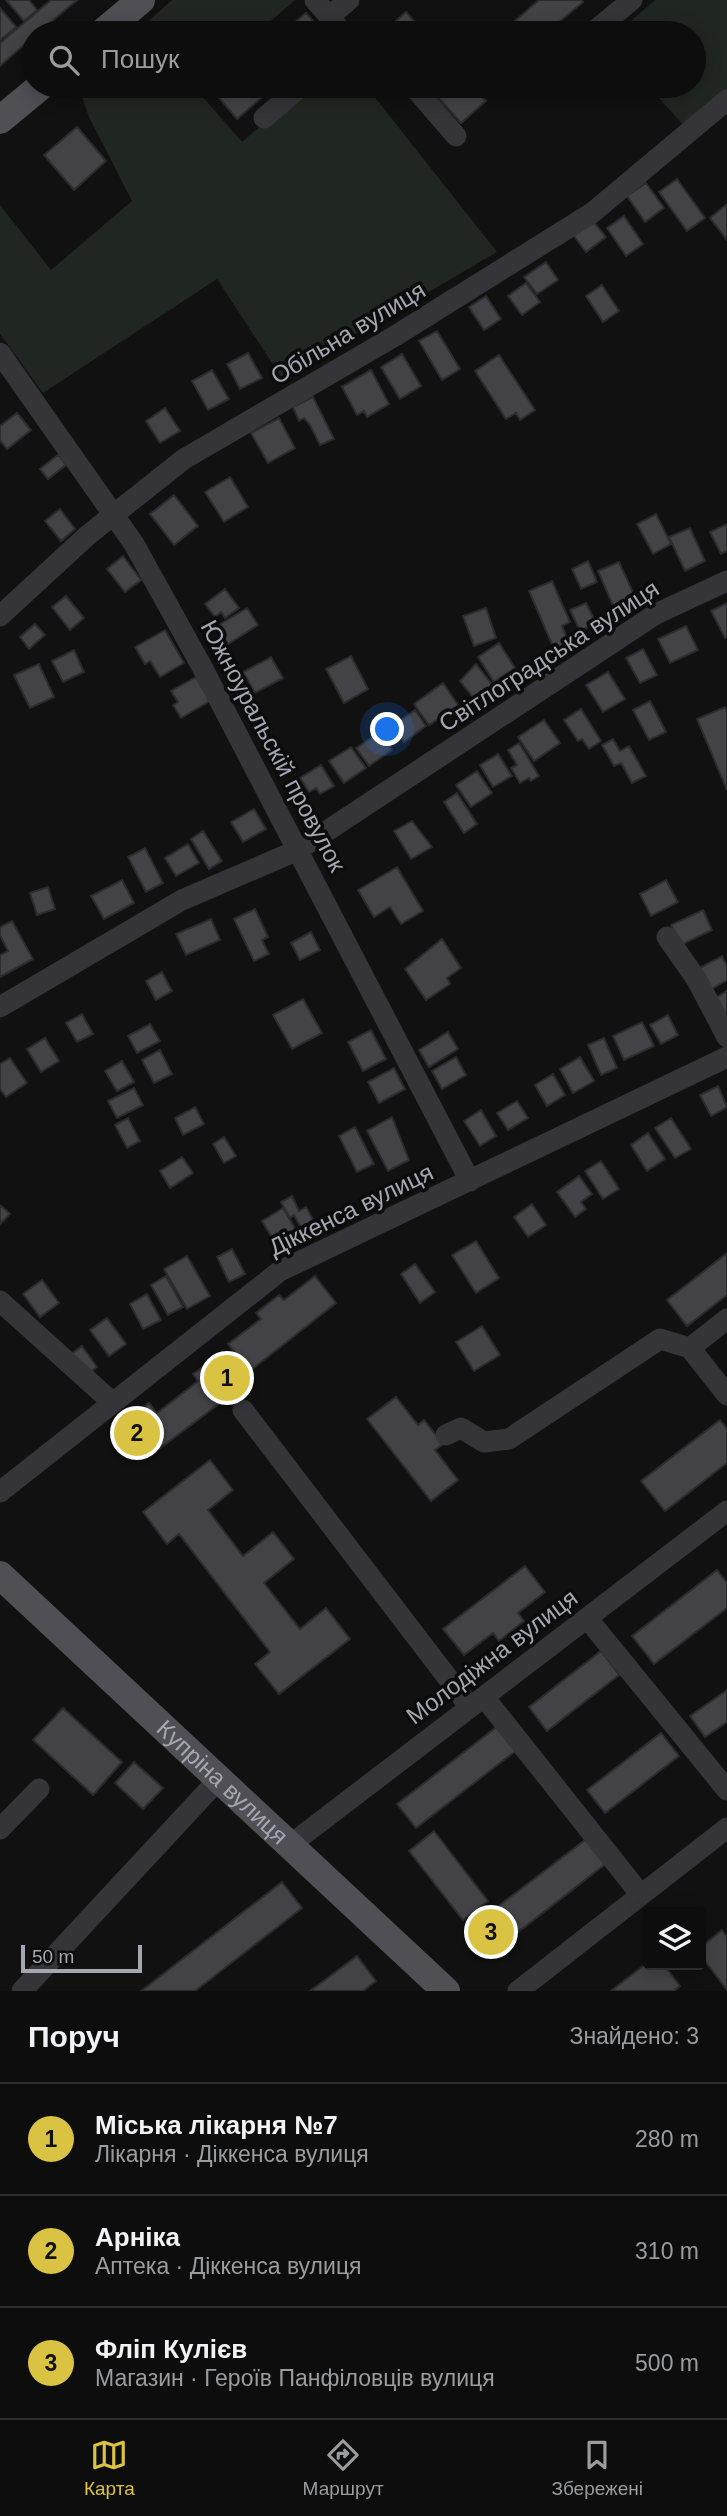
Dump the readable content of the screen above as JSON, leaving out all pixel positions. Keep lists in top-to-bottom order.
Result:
{
  "streets": {
    "main road": ["Купріна вулиця"],
    "street": [
      "Обільна вулиця",
      "Світлоградська вулиця",
      "Южноуральскій провулок",
      "Діккенса вулиця",
      "Молодіжна вулиця"
    ]
  },
  "crossings": [
    ["Обільна вулиця", "Южноуральскій провулок"],
    ["Світлоградська вулиця", "Южноуральскій провулок"],
    ["Южноуральскій провулок", "Діккенса вулиця"],
    ["Молодіжна вулиця", "Купріна вулиця"]
  ],
  "scale_bar": "50 m",
  "page": {
    "search": "Пошук",
    "pins": ["1", "2", "3"],
    "scale": "50 m",
    "heading": ["Поруч", "Знайдено: 3"],
    "list": [
      {
        "mark": "1",
        "name": "Міська лікарня №7",
        "note": "Лікарня · Діккенса вулиця",
        "value": "280 m"
      },
      {
        "mark": "2",
        "name": "Арніка",
        "note": "Аптека · Діккенса вулиця",
        "value": "310 m"
      },
      {
        "mark": "3",
        "name": "Фліп Кулієв",
        "note": "Магазин · Героїв Панфіловців вулиця",
        "value": "500 m"
      }
    ],
    "nav": ["Карта", "Маршрут", "Збережені"]
  }
}
